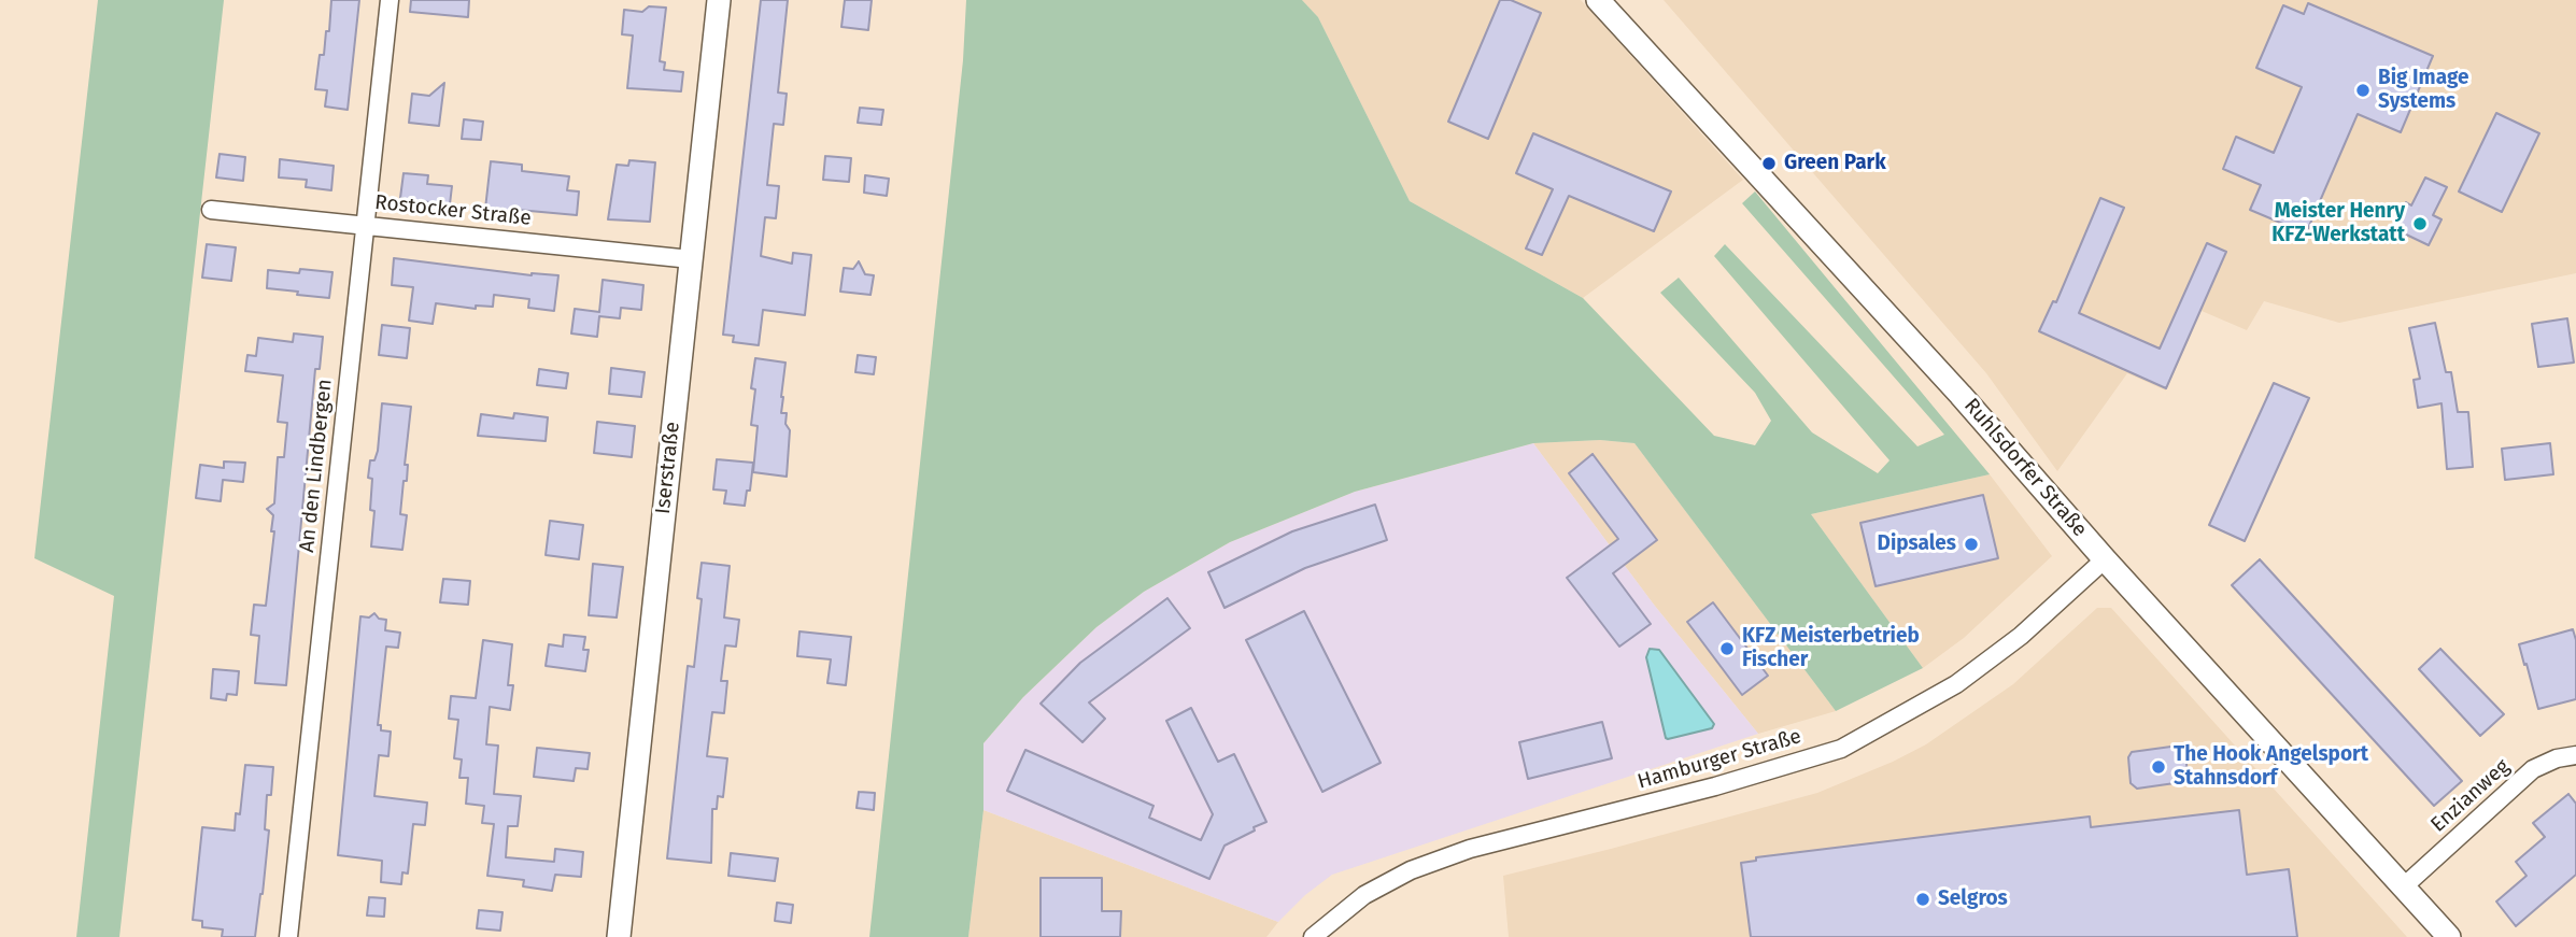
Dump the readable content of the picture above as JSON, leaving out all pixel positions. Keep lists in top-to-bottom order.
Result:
{
  "streets": {
    "street": [
      "Rostocker Straße",
      "An den Lindbergen",
      "Iserstraße",
      "Ruhlsdorfer Straße",
      "Hamburger Straße",
      "Enzianweg"
    ]
  },
  "crossings": [
    ["Rostocker Straße", "An den Lindbergen"],
    ["Rostocker Straße", "Iserstraße"],
    ["Ruhlsdorfer Straße", "Hamburger Straße"],
    ["Ruhlsdorfer Straße", "Enzianweg"]
  ],
  "places": [
    "Big Image Systems",
    "Green Park",
    "Meister Henry KFZ-Werkstatt",
    "Dipsales",
    "KFZ Meisterbetrieb Fischer",
    "The Hook Angelsport Stahnsdorf",
    "Selgros"
  ]
}
